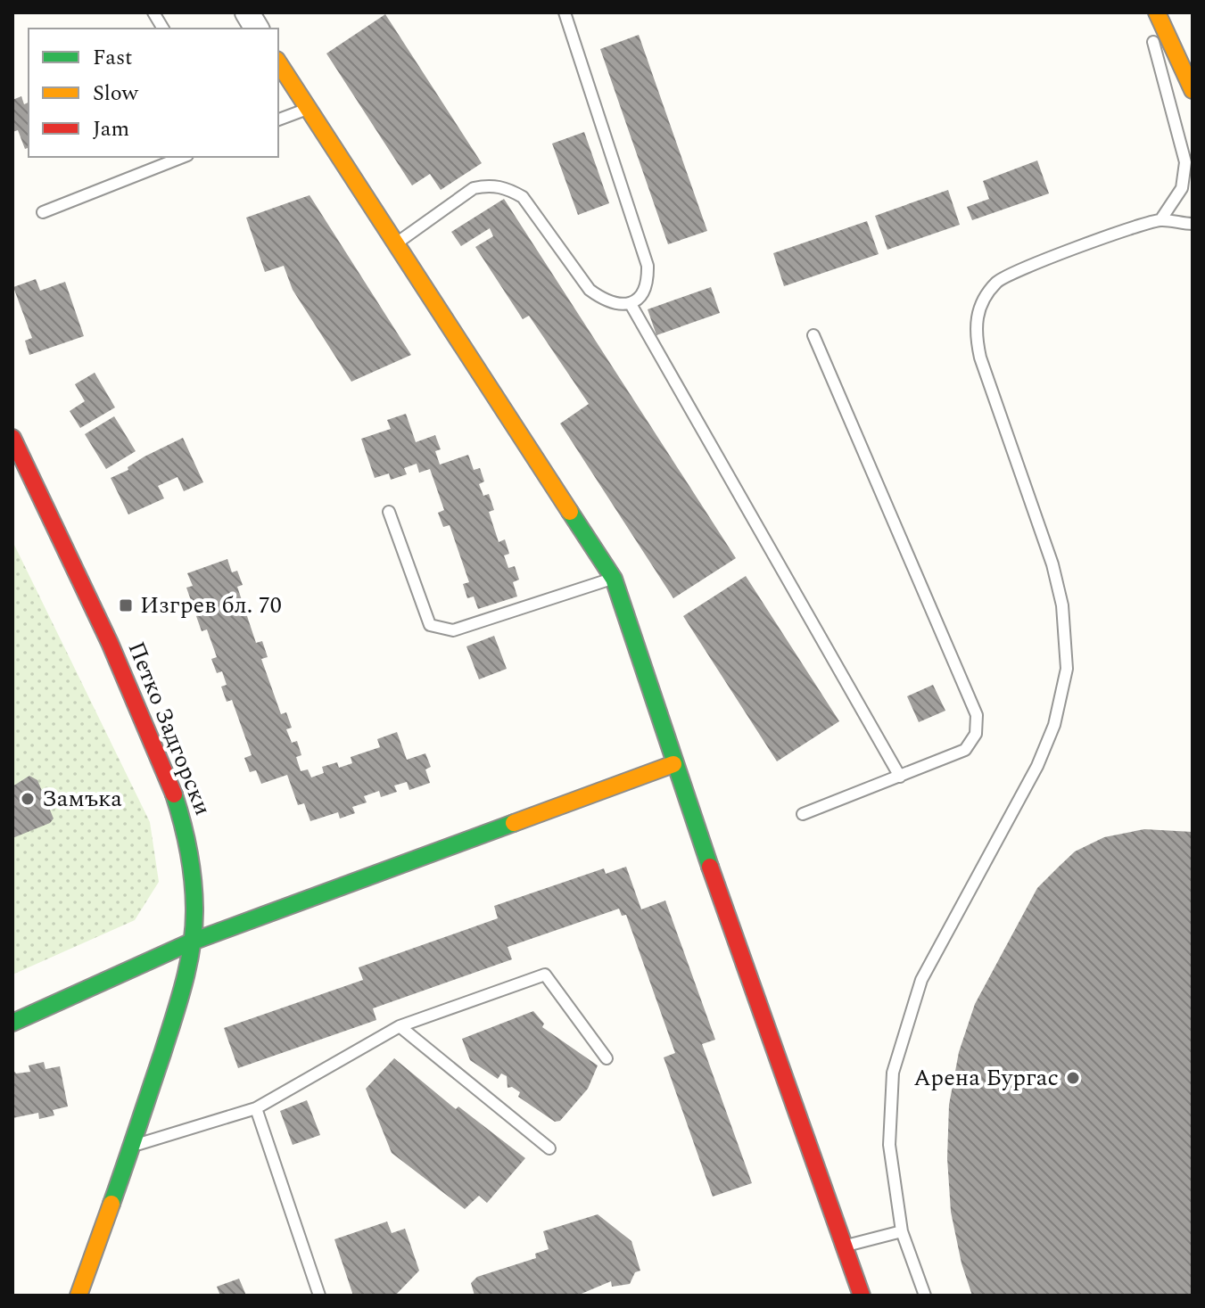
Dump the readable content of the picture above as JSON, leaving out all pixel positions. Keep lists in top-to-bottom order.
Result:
{
  "streets": {
    "street": ["Петко Задгорски"]
  },
  "places": {
    "transit": ["Изгрев бл. 70"],
    "other": ["Замъка", "Арена Бургас"]
  },
  "legend": ["Fast", "Slow", "Jam"]
}
